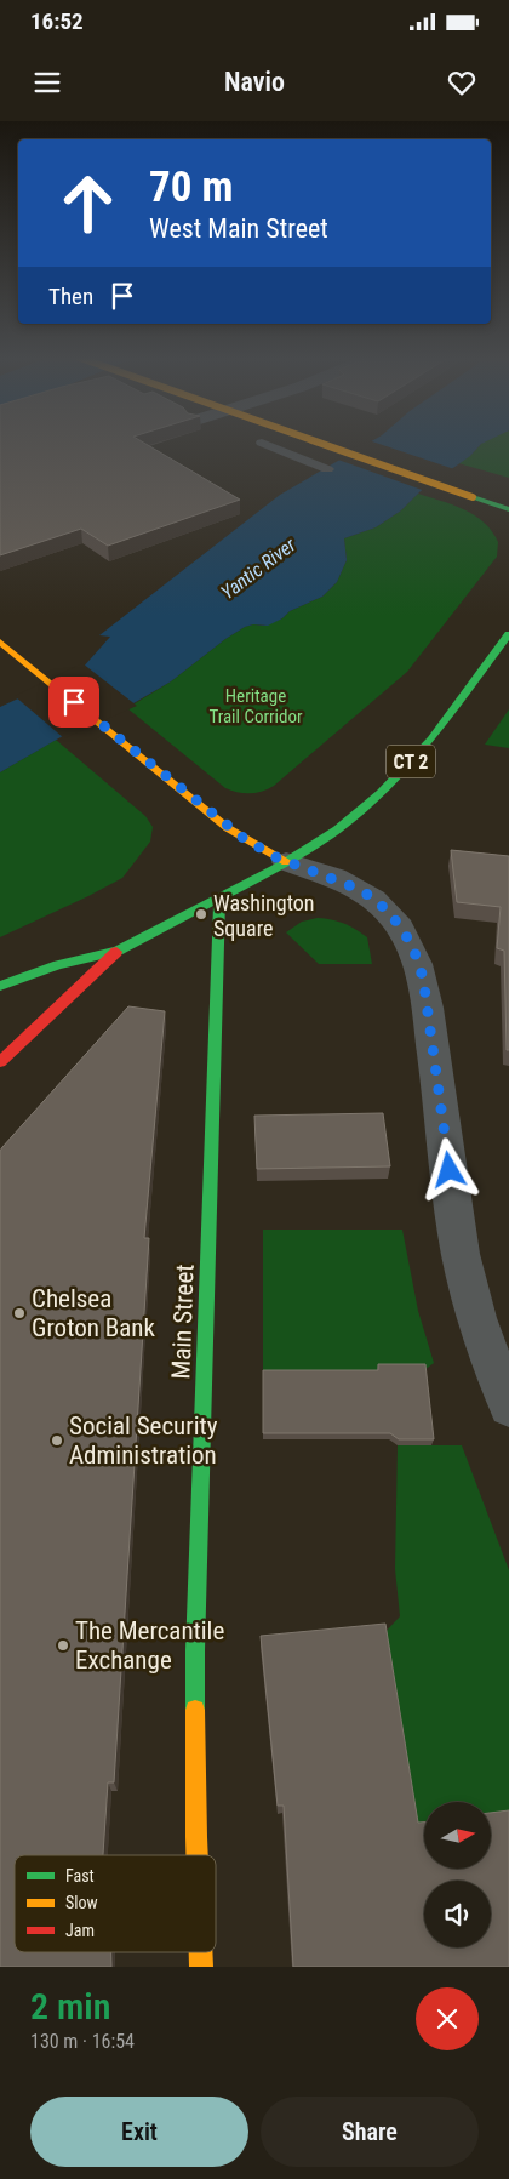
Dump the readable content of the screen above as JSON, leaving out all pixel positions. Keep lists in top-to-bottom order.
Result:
{
  "streets": {
    "main road": ["CT 2", "Main Street"]
  },
  "crossings": [
    ["CT 2", "Main Street"]
  ],
  "water": ["Yantic River"],
  "parks": ["Heritage Trail Corridor"],
  "places": [
    "Washington Square",
    "Chelsea Groton Bank",
    "Social Security Administration",
    "The Mercantile Exchange"
  ],
  "legend": ["Fast", "Slow", "Jam"],
  "north": "right",
  "page": {
    "status": "16:52",
    "header": "Navio",
    "turn": ["70 m", "West Main Street"],
    "then": "Then",
    "heading": ["2 min", "130 m · 16:54"],
    "buttons": ["Exit", "Share"]
  }
}
